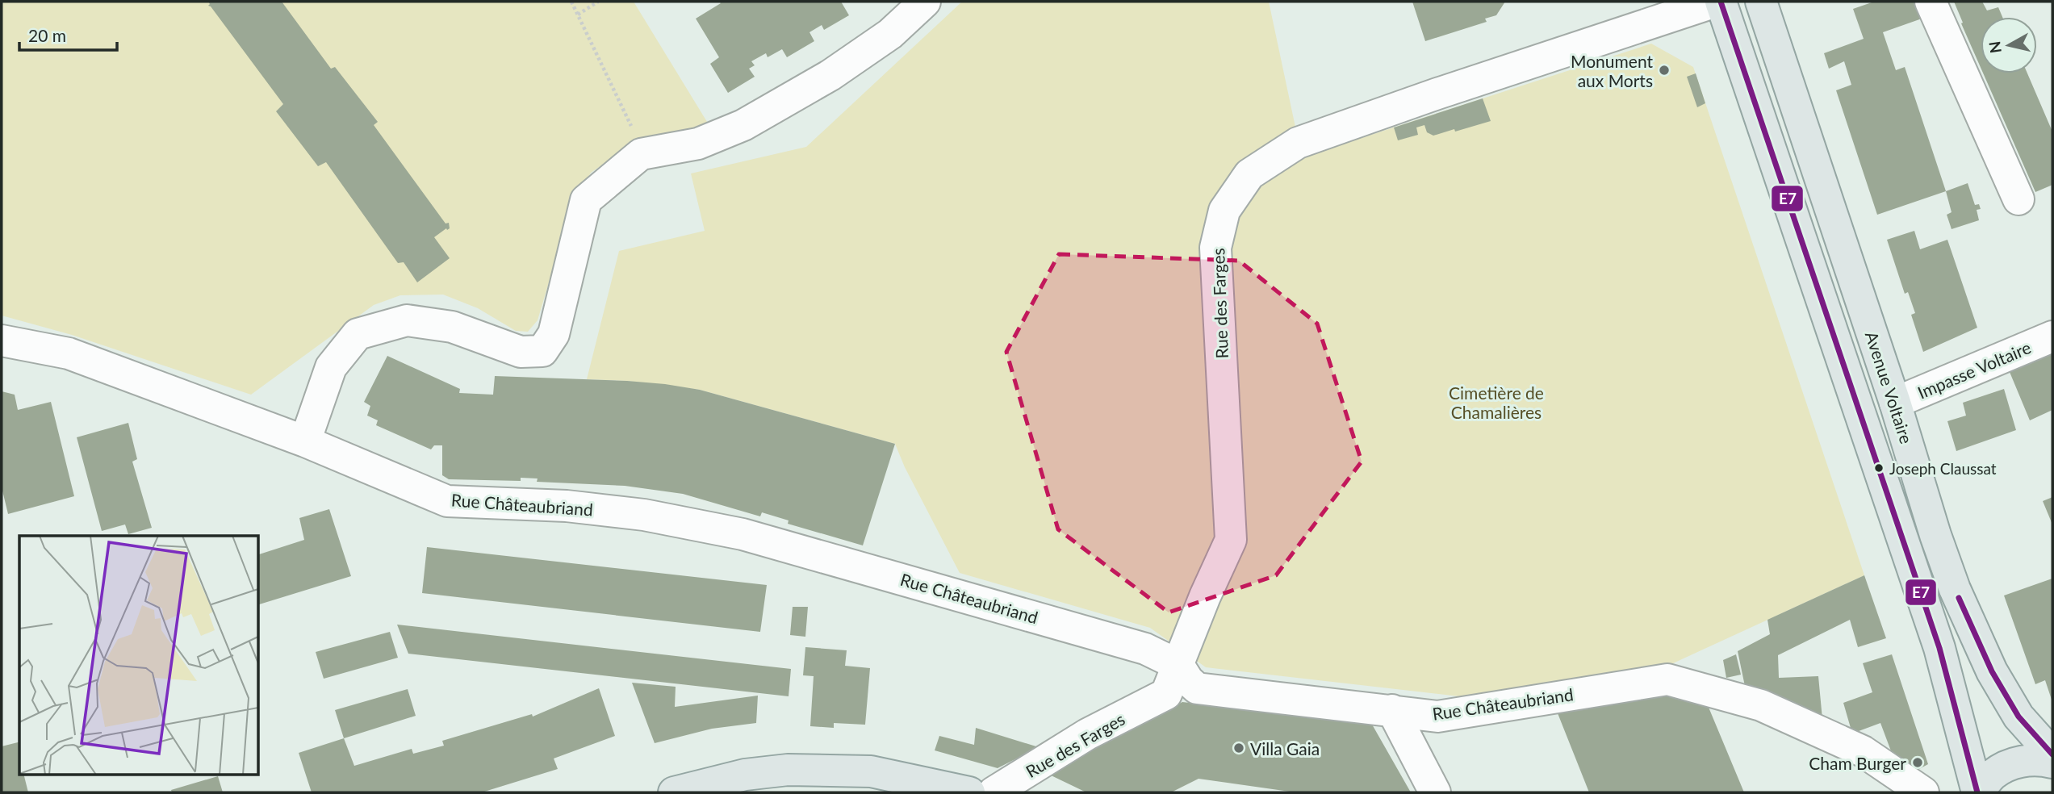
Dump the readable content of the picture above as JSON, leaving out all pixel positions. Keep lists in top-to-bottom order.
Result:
{
  "streets": {
    "main road": ["Avenue Voltaire"],
    "street": ["Rue des Farges", "Impasse Voltaire", "Rue Châteaubriand"]
  },
  "crossings": [
    ["Rue des Farges", "Rue Châteaubriand"],
    ["Impasse Voltaire", "Avenue Voltaire"]
  ],
  "parks": ["Cimetière de Chamalières"],
  "places": [
    "Monument aux Morts",
    "Joseph Claussat",
    "Villa Gaia",
    "Cham Burger"
  ],
  "lines": ["transit line E7"],
  "scale_bar": "20 m",
  "north": "left"
}
